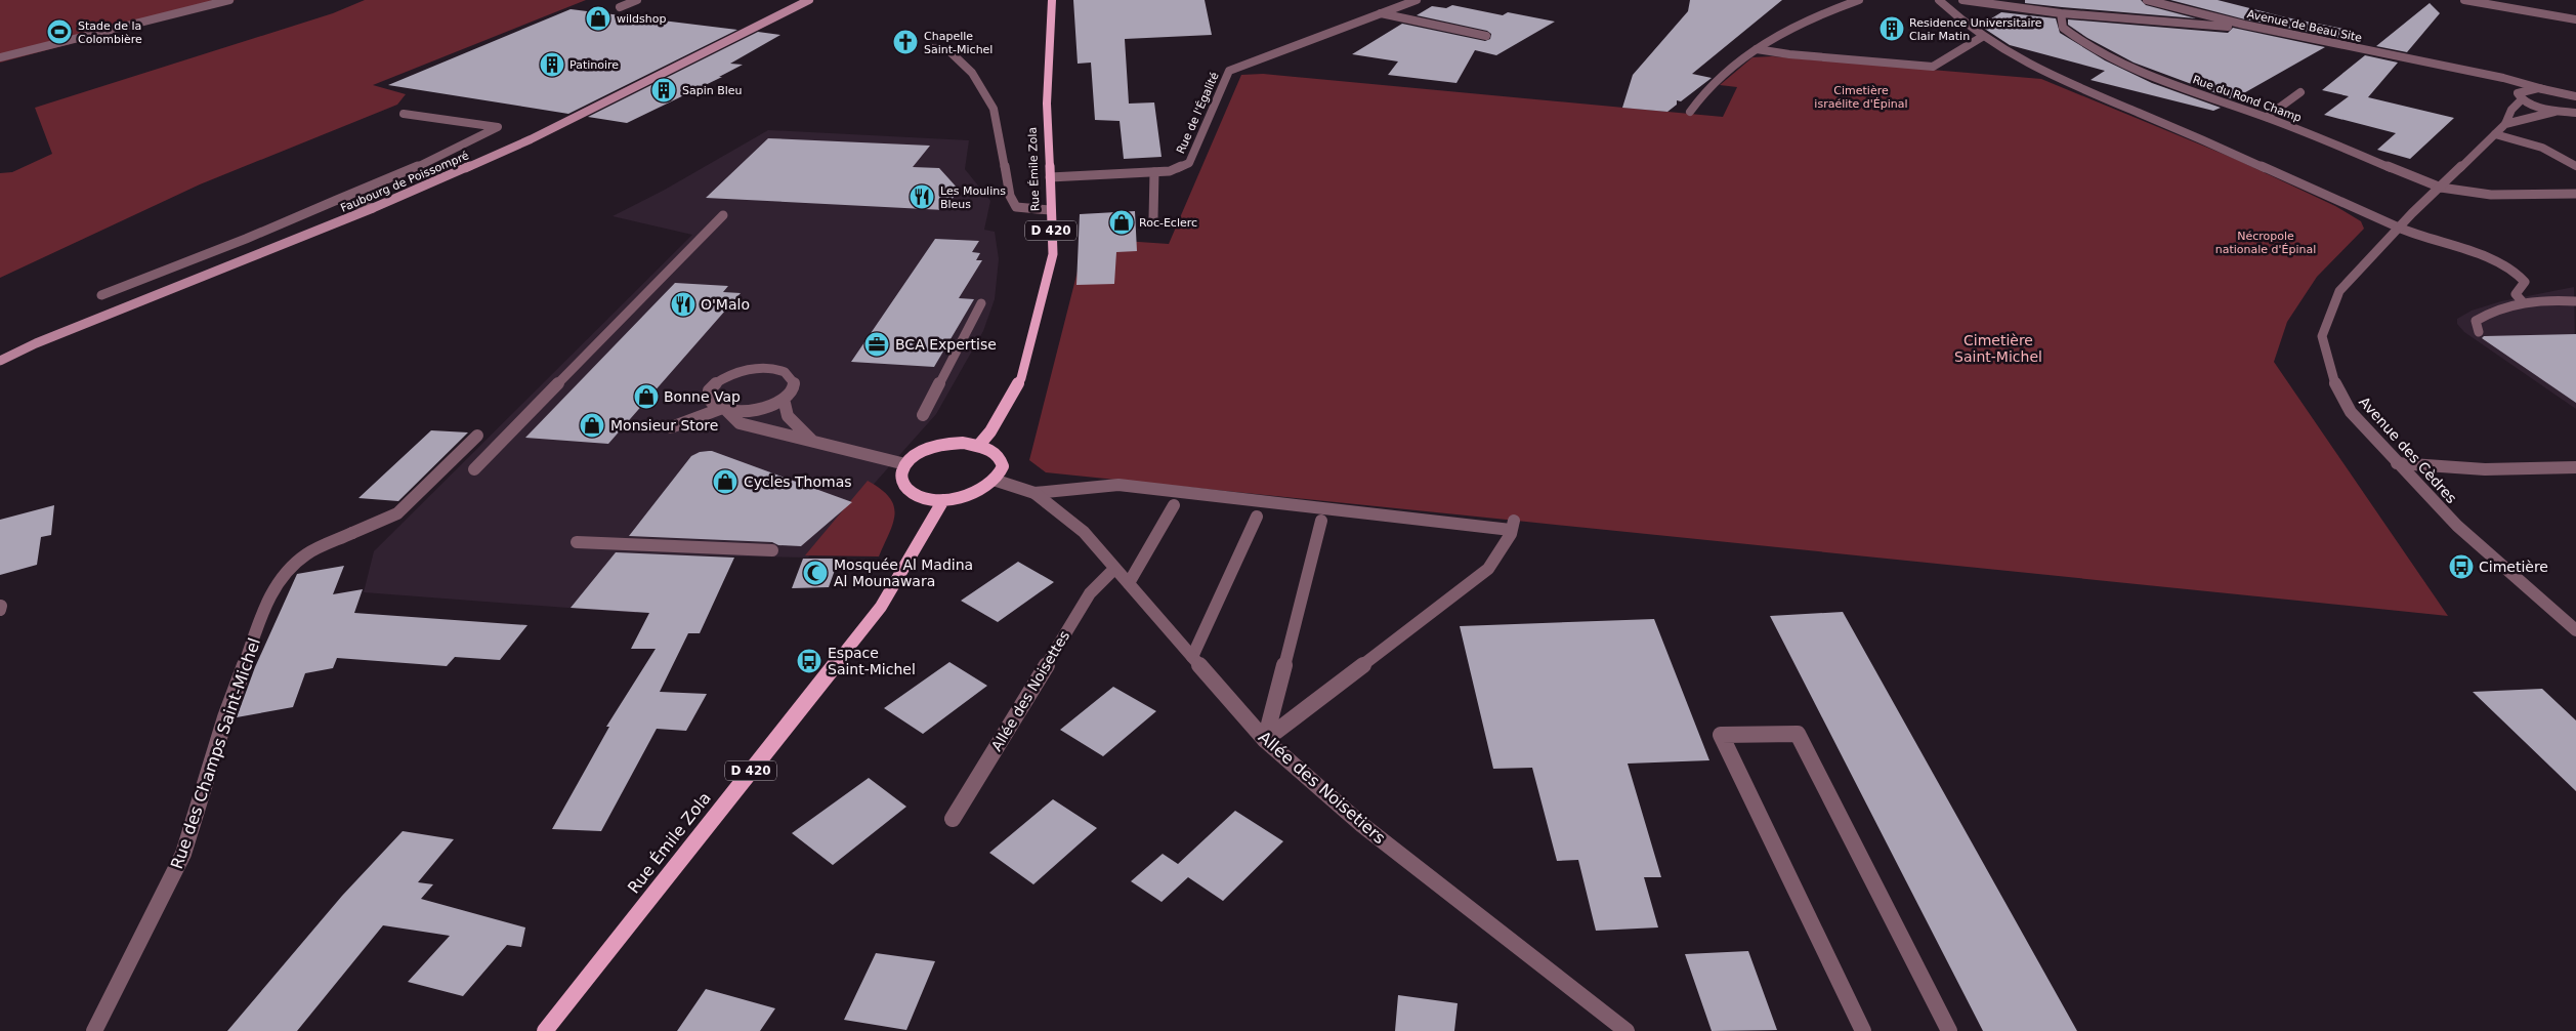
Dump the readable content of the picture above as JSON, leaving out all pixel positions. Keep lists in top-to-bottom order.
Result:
{
  "streets": {
    "main road": ["Rue Émile Zola", "Faubourg de Poissompré", "D 420"],
    "street": [
      "Avenue de Beau Site",
      "Rue du Rond Champ",
      "Rue de l'Égalité",
      "Avenue des Cèdres",
      "Allée des Noisettes",
      "Rue des Champs Saint-Michel",
      "Allée des Noisetiers"
    ]
  },
  "crossings": [
    ["Avenue de Beau Site", "Avenue des Cèdres"],
    ["Rue du Rond Champ", "Avenue des Cèdres"],
    ["Rue de l'Égalité", "Rue Émile Zola"],
    ["Allée des Noisettes", "Allée des Noisetiers"]
  ],
  "parks": ["Cimetière israélite d'Épinal", "Nécropole nationale d'Épinal", "Cimetière Saint-Michel"],
  "places": {
    "shop": [
      "wildshop",
      "Roc-Eclerc",
      "Bonne Vap",
      "Monsieur Store",
      "Cycles Thomas"
    ],
    "building": ["Residence Universitaire Clair Matin", "Patinoire", "Sapin Bleu"],
    "sports": ["Stade de la Colombière"],
    "church": ["Chapelle Saint-Michel"],
    "restaurant": ["Les Moulins Bleus", "O'Malo"],
    "office": ["BCA Expertise"],
    "bus stop": ["Cimetière", "Espace Saint-Michel"],
    "mosque": ["Mosquée Al Madina Al Mounawara"]
  }
}
